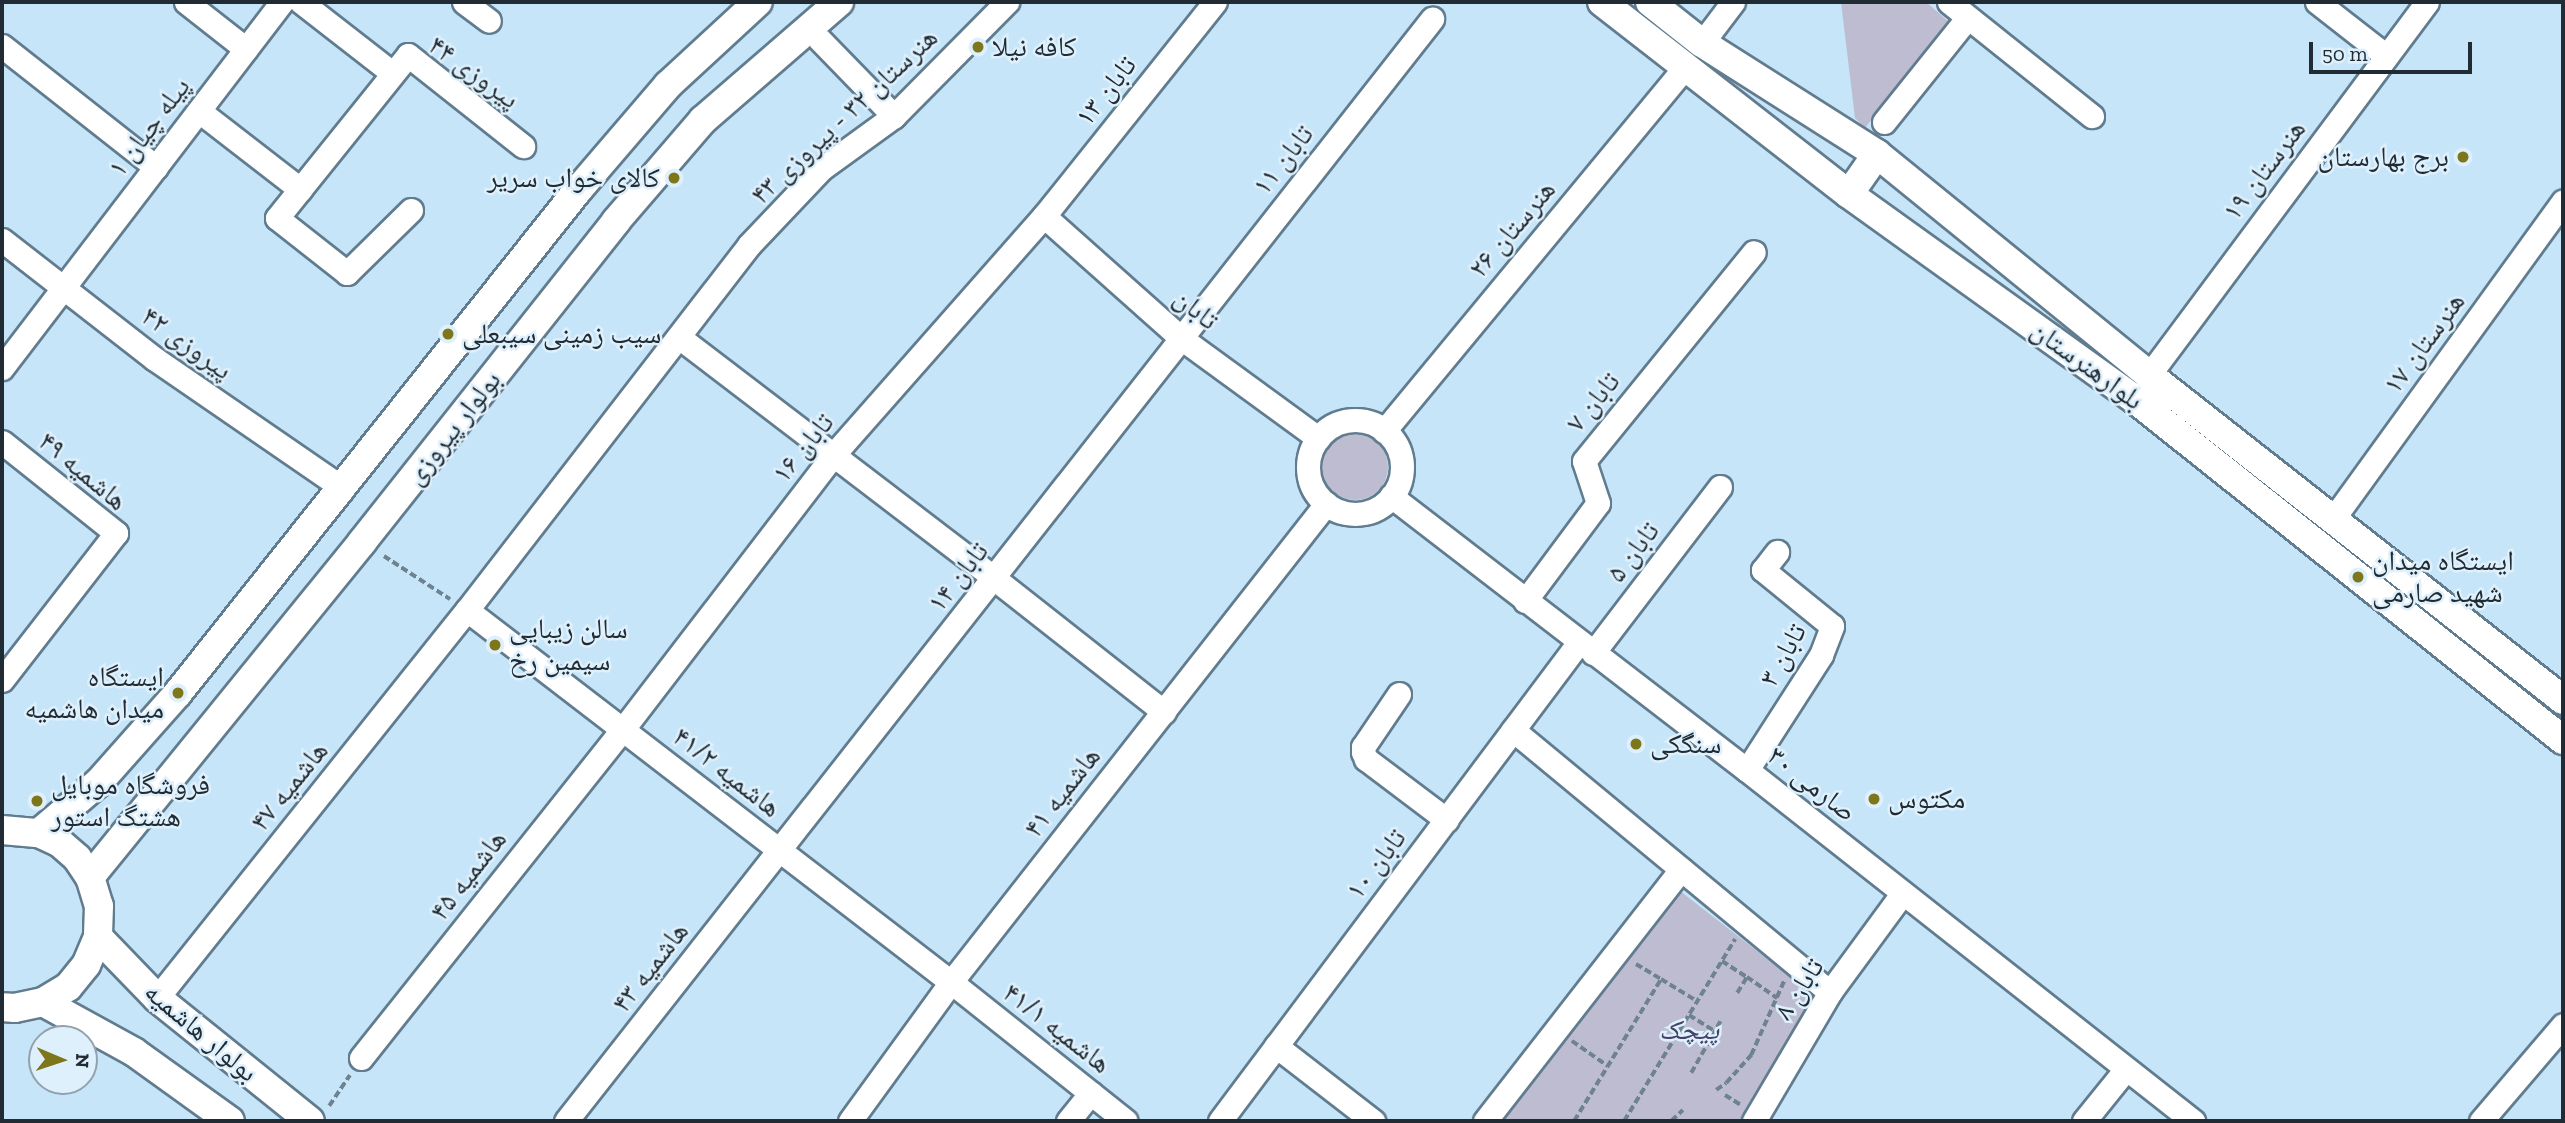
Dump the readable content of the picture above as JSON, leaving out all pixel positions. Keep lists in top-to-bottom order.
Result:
{
  "streets": {
    "main road": ["بلوارهنرستان", "بولوار پیروزی", "بولوار هاشمیه"],
    "street": [
      "پیروزی ۴۴",
      "تابان ۱۳",
      "هنرستان ۳۲ - پیروزی ۴۳",
      "پیله چیان ۱",
      "تابان ۱۱",
      "هنرستان ۱۹",
      "هنرستان ۲۶",
      "تابان",
      "پیروزی ۴۲",
      "هنرستان ۱۷",
      "تابان ۷",
      "تابان ۱۶",
      "هاشمیه ۴۹",
      "تابان ۵",
      "تابان ۱۴",
      "تابان ۳",
      "هاشمیه ۴۱/۲",
      "صارمی ۳۰",
      "هاشمیه ۴۷",
      "هاشمیه ۴۱",
      "تابان ۱۰",
      "هاشمیه ۴۵",
      "هاشمیه ۴۳",
      "تابان ۸",
      "هاشمیه ۴۱/۱"
    ]
  },
  "crossings": [
    ["تابان ۱۳", "تابان"],
    ["تابان ۱۳", "تابان ۱۶"],
    ["هنرستان ۳۲ - پیروزی ۴۳", "هاشمیه ۴۱/۲"],
    ["هنرستان ۳۲ - پیروزی ۴۳", "هاشمیه ۴۷"],
    ["پیله چیان ۱", "پیروزی ۴۲"],
    ["تابان ۱۱", "تابان"],
    ["تابان ۱۱", "تابان ۱۴"],
    ["هنرستان ۱۹", "بلوارهنرستان"],
    ["هنرستان ۲۶", "تابان"],
    ["هنرستان ۲۶", "بلوارهنرستان"],
    ["هنرستان ۲۶", "صارمی ۳۰"],
    ["هنرستان ۲۶", "هاشمیه ۴۱"],
    ["تابان", "تابان ۱۶"],
    ["تابان", "تابان ۱۴"],
    ["تابان", "صارمی ۳۰"],
    ["تابان", "هاشمیه ۴۱"],
    ["پیروزی ۴۲", "بولوار پیروزی"],
    ["هنرستان ۱۷", "بلوارهنرستان"],
    ["تابان ۷", "صارمی ۳۰"],
    ["تابان ۱۶", "هاشمیه ۴۱/۲"],
    ["تابان ۱۶", "هاشمیه ۴۵"],
    ["تابان ۵", "صارمی ۳۰"],
    ["تابان ۵", "تابان ۱۰"],
    ["تابان ۱۴", "هاشمیه ۴۱/۲"],
    ["تابان ۱۴", "هاشمیه ۴۳"],
    ["تابان ۳", "صارمی ۳۰"],
    ["هاشمیه ۴۱/۲", "هاشمیه ۴۷"],
    ["هاشمیه ۴۱/۲", "هاشمیه ۴۱"],
    ["هاشمیه ۴۱/۲", "هاشمیه ۴۵"],
    ["هاشمیه ۴۱/۲", "هاشمیه ۴۳"],
    ["هاشمیه ۴۱/۲", "هاشمیه ۴۱/۱"],
    ["صارمی ۳۰", "هاشمیه ۴۱"],
    ["صارمی ۳۰", "تابان ۱۰"],
    ["صارمی ۳۰", "تابان ۸"],
    ["هاشمیه ۴۷", "بولوار هاشمیه"],
    ["هاشمیه ۴۱", "هاشمیه ۴۱/۱"]
  ],
  "parks": ["پیچک"],
  "places": [
    "کافه نیلا",
    "برج بهارستان",
    "کالای خواب سریر",
    "سیب زمینی سیبعلی",
    "ایستگاه میدان شهید صارمی",
    "سالن زیبایی سیمین رخ",
    "ایستگاه میدان هاشمیه",
    "سنگکی",
    "مکتوس",
    "فروشگاه موبایل هشتگ استور"
  ],
  "scale_bar": "50 m",
  "north": "right"
}
